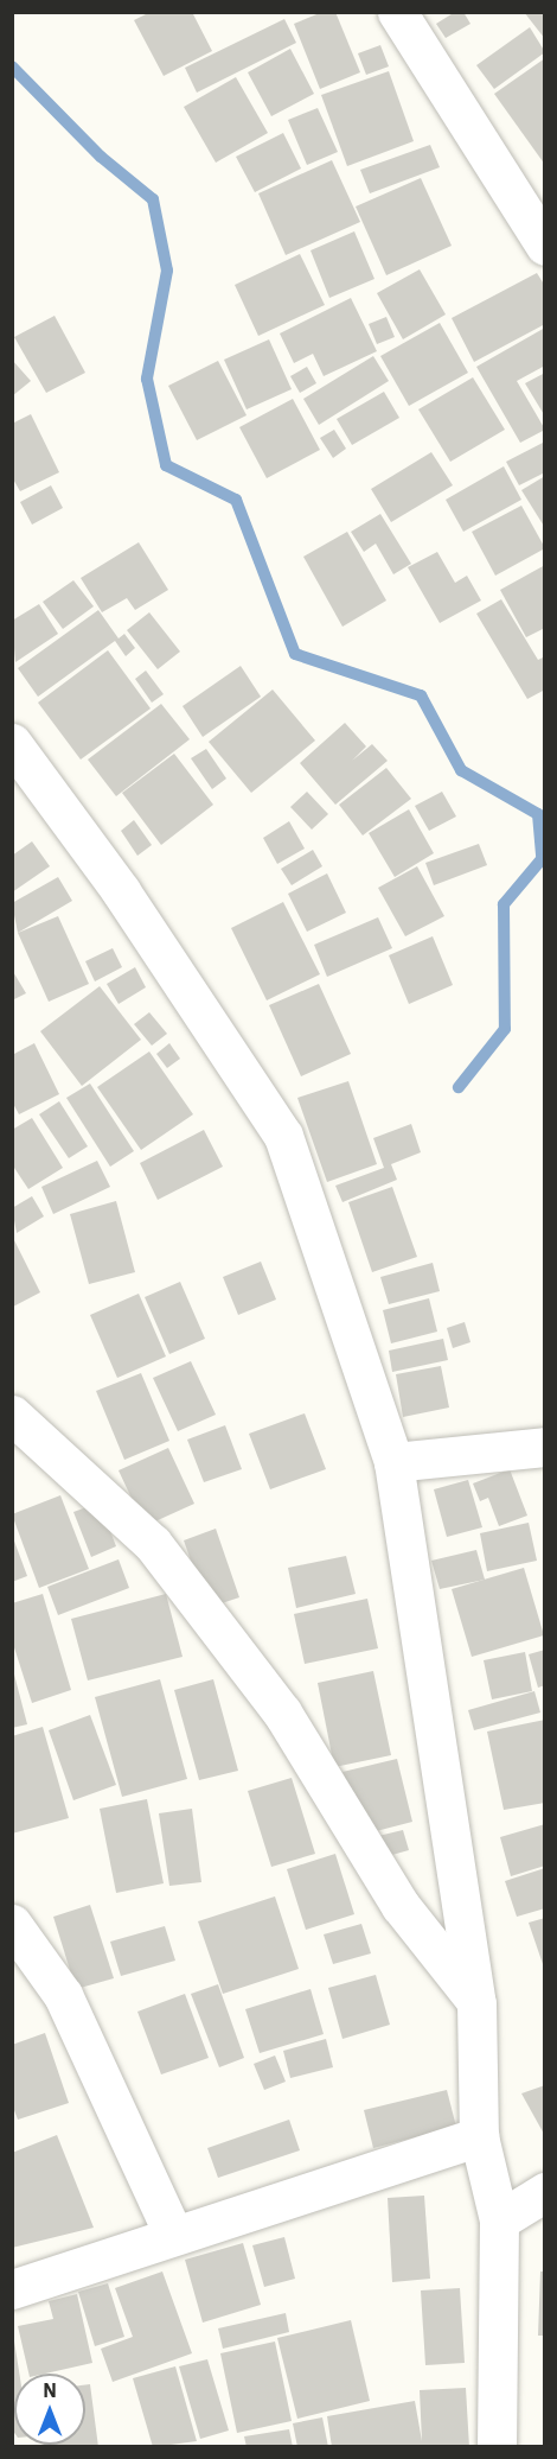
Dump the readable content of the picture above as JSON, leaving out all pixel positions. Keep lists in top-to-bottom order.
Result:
{
  "north": "top"
}
